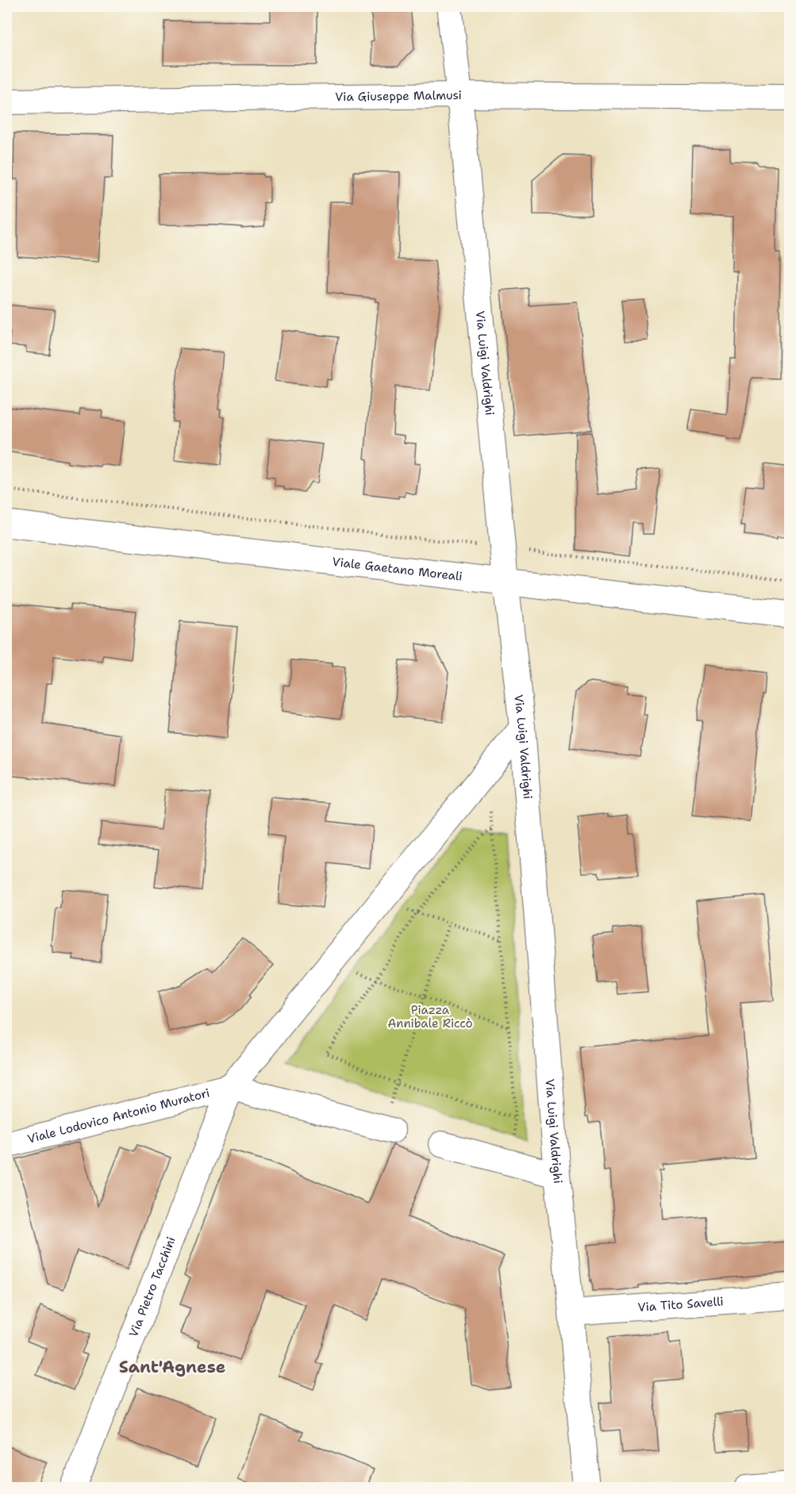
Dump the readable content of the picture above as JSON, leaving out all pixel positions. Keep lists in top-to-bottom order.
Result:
{
  "streets": {
    "street": [
      "Via Giuseppe Malmusi",
      "Via Luigi Valdrighi",
      "Viale Gaetano Moreali",
      "Viale Lodovico Antonio Muratori",
      "Via Pietro Tacchini",
      "Via Tito Savelli"
    ]
  },
  "crossings": [
    ["Via Giuseppe Malmusi", "Via Luigi Valdrighi"],
    ["Via Luigi Valdrighi", "Viale Gaetano Moreali"],
    ["Via Luigi Valdrighi", "Via Tito Savelli"],
    ["Viale Lodovico Antonio Muratori", "Via Pietro Tacchini"]
  ],
  "districts": ["Sant'Agnese"],
  "parks": ["Piazza Annibale Riccò"]
}
